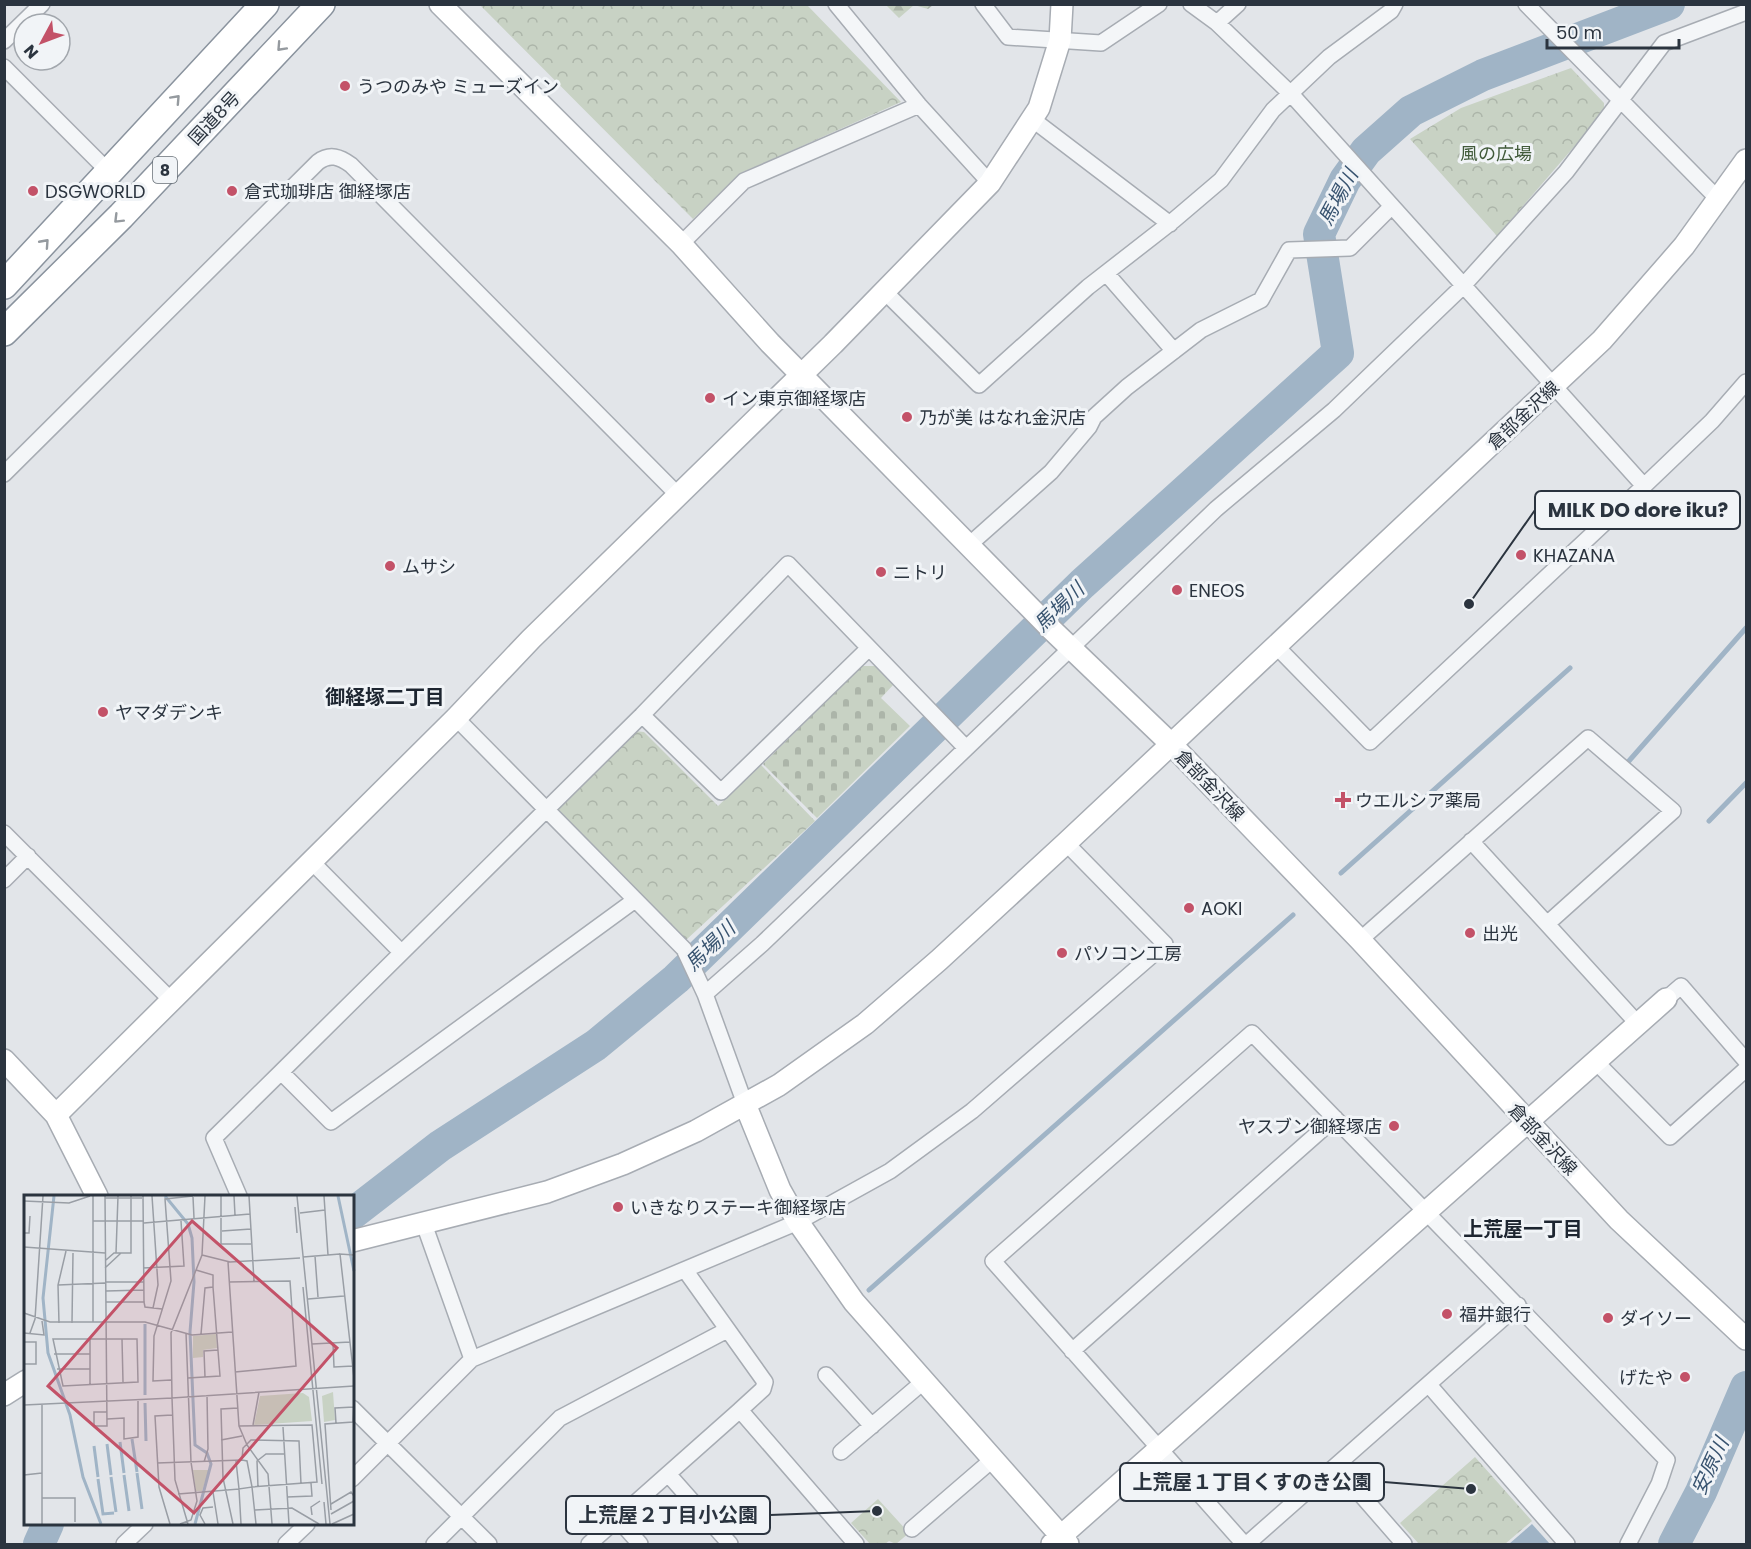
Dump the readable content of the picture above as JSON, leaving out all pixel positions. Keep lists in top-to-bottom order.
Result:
{
  "streets": {
    "highway": ["国道8号", "8"],
    "street": ["倉部金沢線"]
  },
  "districts": ["御経塚二丁目", "上荒屋一丁目"],
  "water": ["馬場川", "安原川"],
  "parks": ["風の広場"],
  "places": {
    "other": [
      "うつのみや ミューズイン",
      "DSGWORLD",
      "倉式珈琲店 御経塚店",
      "イン東京御経塚店",
      "乃が美 はなれ金沢店",
      "KHAZANA",
      "ムサシ",
      "ニトリ",
      "ENEOS",
      "MILK DO dore iku?",
      "ヤマダデンキ",
      "AOKI",
      "出光",
      "パソコン工房",
      "ヤスブン御経塚店",
      "いきなりステーキ御経塚店",
      "福井銀行",
      "ダイソー",
      "げたや",
      "上荒屋１丁目くすのき公園",
      "上荒屋２丁目小公園"
    ],
    "health": ["ウエルシア薬局"]
  },
  "scale_bar": "50 m",
  "north": "bottom left"
}
